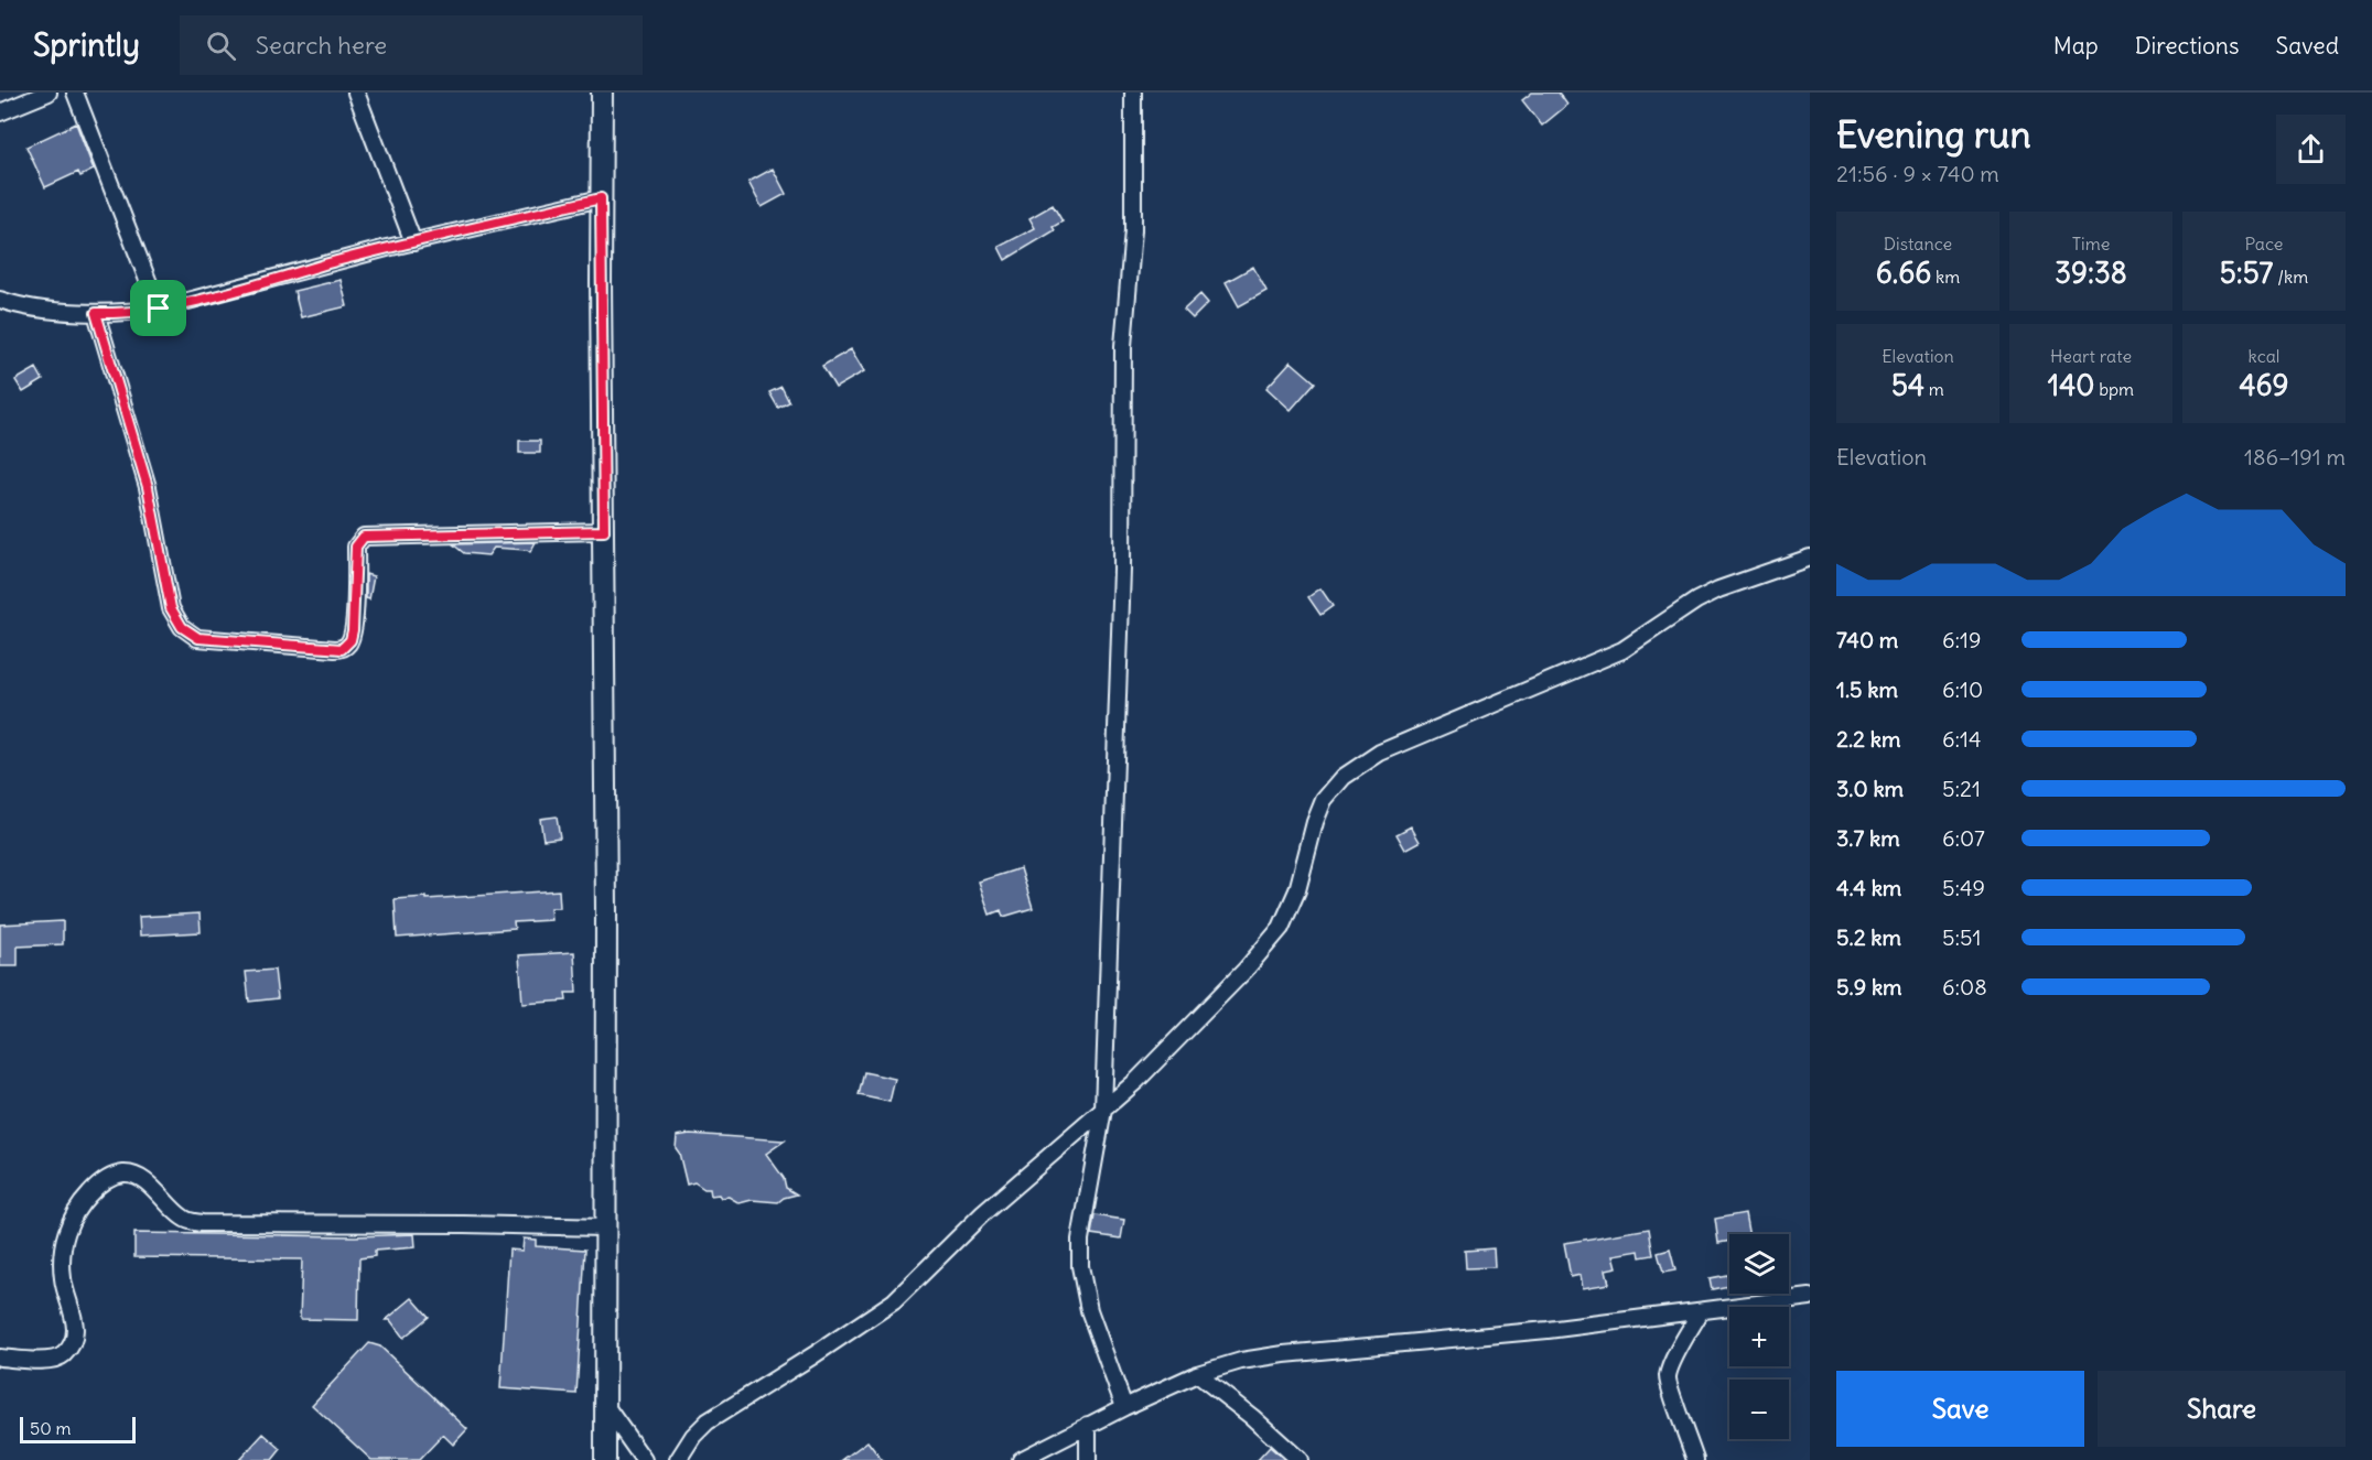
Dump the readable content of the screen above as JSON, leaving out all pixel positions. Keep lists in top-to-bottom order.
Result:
{
  "scale_bar": "50 m",
  "page": {
    "header": "Sprintly",
    "search": "Search here",
    "nav": ["Map", "Directions", "Saved"],
    "heading": ["Evening run", "21:56 · 9 × 740 m"],
    "stats": [
      ["Distance", "6.66 km"],
      ["Time", "39:38"],
      ["Pace", "5:57 /km"],
      ["Elevation", "54 m"],
      ["Heart rate", "140 bpm"],
      ["kcal", "469"]
    ],
    "chart": ["Elevation", "186–191 m"],
    "list": [
      {
        "name": "740 m",
        "note": "6:19"
      },
      {
        "name": "1.5 km",
        "note": "6:10"
      },
      {
        "name": "2.2 km",
        "note": "6:14"
      },
      {
        "name": "3.0 km",
        "note": "5:21"
      },
      {
        "name": "3.7 km",
        "note": "6:07"
      },
      {
        "name": "4.4 km",
        "note": "5:49"
      },
      {
        "name": "5.2 km",
        "note": "5:51"
      },
      {
        "name": "5.9 km",
        "note": "6:08"
      }
    ],
    "map_buttons": ["+", "−"],
    "buttons": ["Save", "Share"],
    "scale": "50 m"
  }
}
